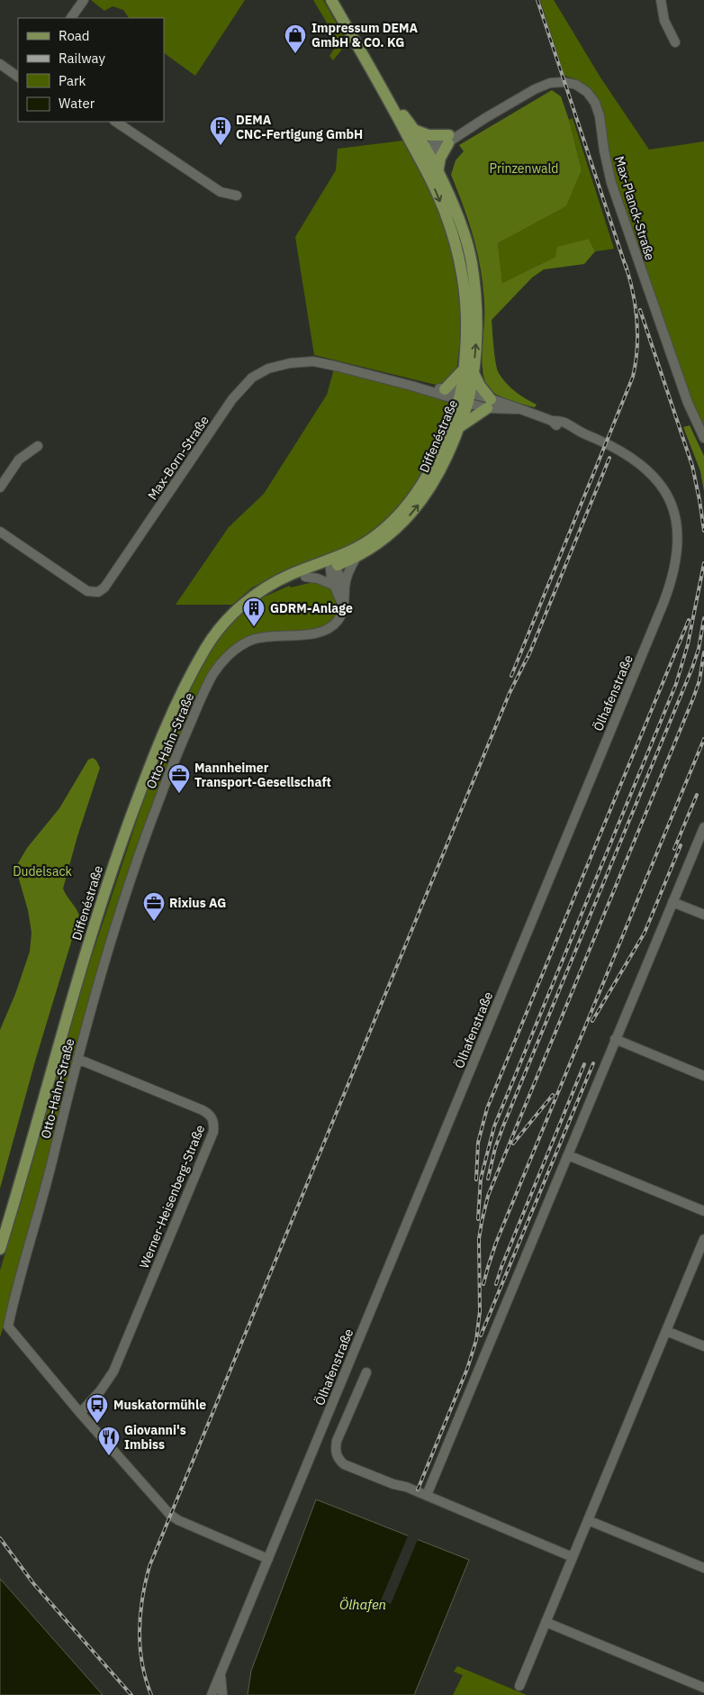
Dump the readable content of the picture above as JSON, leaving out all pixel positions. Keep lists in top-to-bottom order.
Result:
{
  "streets": {
    "main road": ["Diffenéstraße"],
    "street": [
      "Max-Planck-Straße",
      "Max-Born-Straße",
      "Ölhafenstraße",
      "Otto-Hahn-Straße",
      "Werner-Heisenberg-Straße"
    ]
  },
  "crossings": [
    ["Max-Planck-Straße", "Diffenéstraße"],
    ["Diffenéstraße", "Max-Born-Straße"],
    ["Diffenéstraße", "Ölhafenstraße"],
    ["Diffenéstraße", "Otto-Hahn-Straße"],
    ["Max-Born-Straße", "Ölhafenstraße"],
    ["Ölhafenstraße", "Otto-Hahn-Straße"],
    ["Otto-Hahn-Straße", "Werner-Heisenberg-Straße"]
  ],
  "water": ["Ölhafen"],
  "parks": ["Prinzenwald", "Dudelsack"],
  "places": {
    "shop": ["Impressum DEMA GmbH & CO. KG"],
    "building": ["DEMA CNC-Fertigung GmbH", "GDRM-Anlage"],
    "office": ["Mannheimer Transport-Gesellschaft", "Rixius AG"],
    "bus stop": ["Muskatormühle"],
    "restaurant": ["Giovanni's Imbiss"]
  },
  "legend": [
    "Road",
    "Railway",
    "Park",
    "Water"
  ]
}
